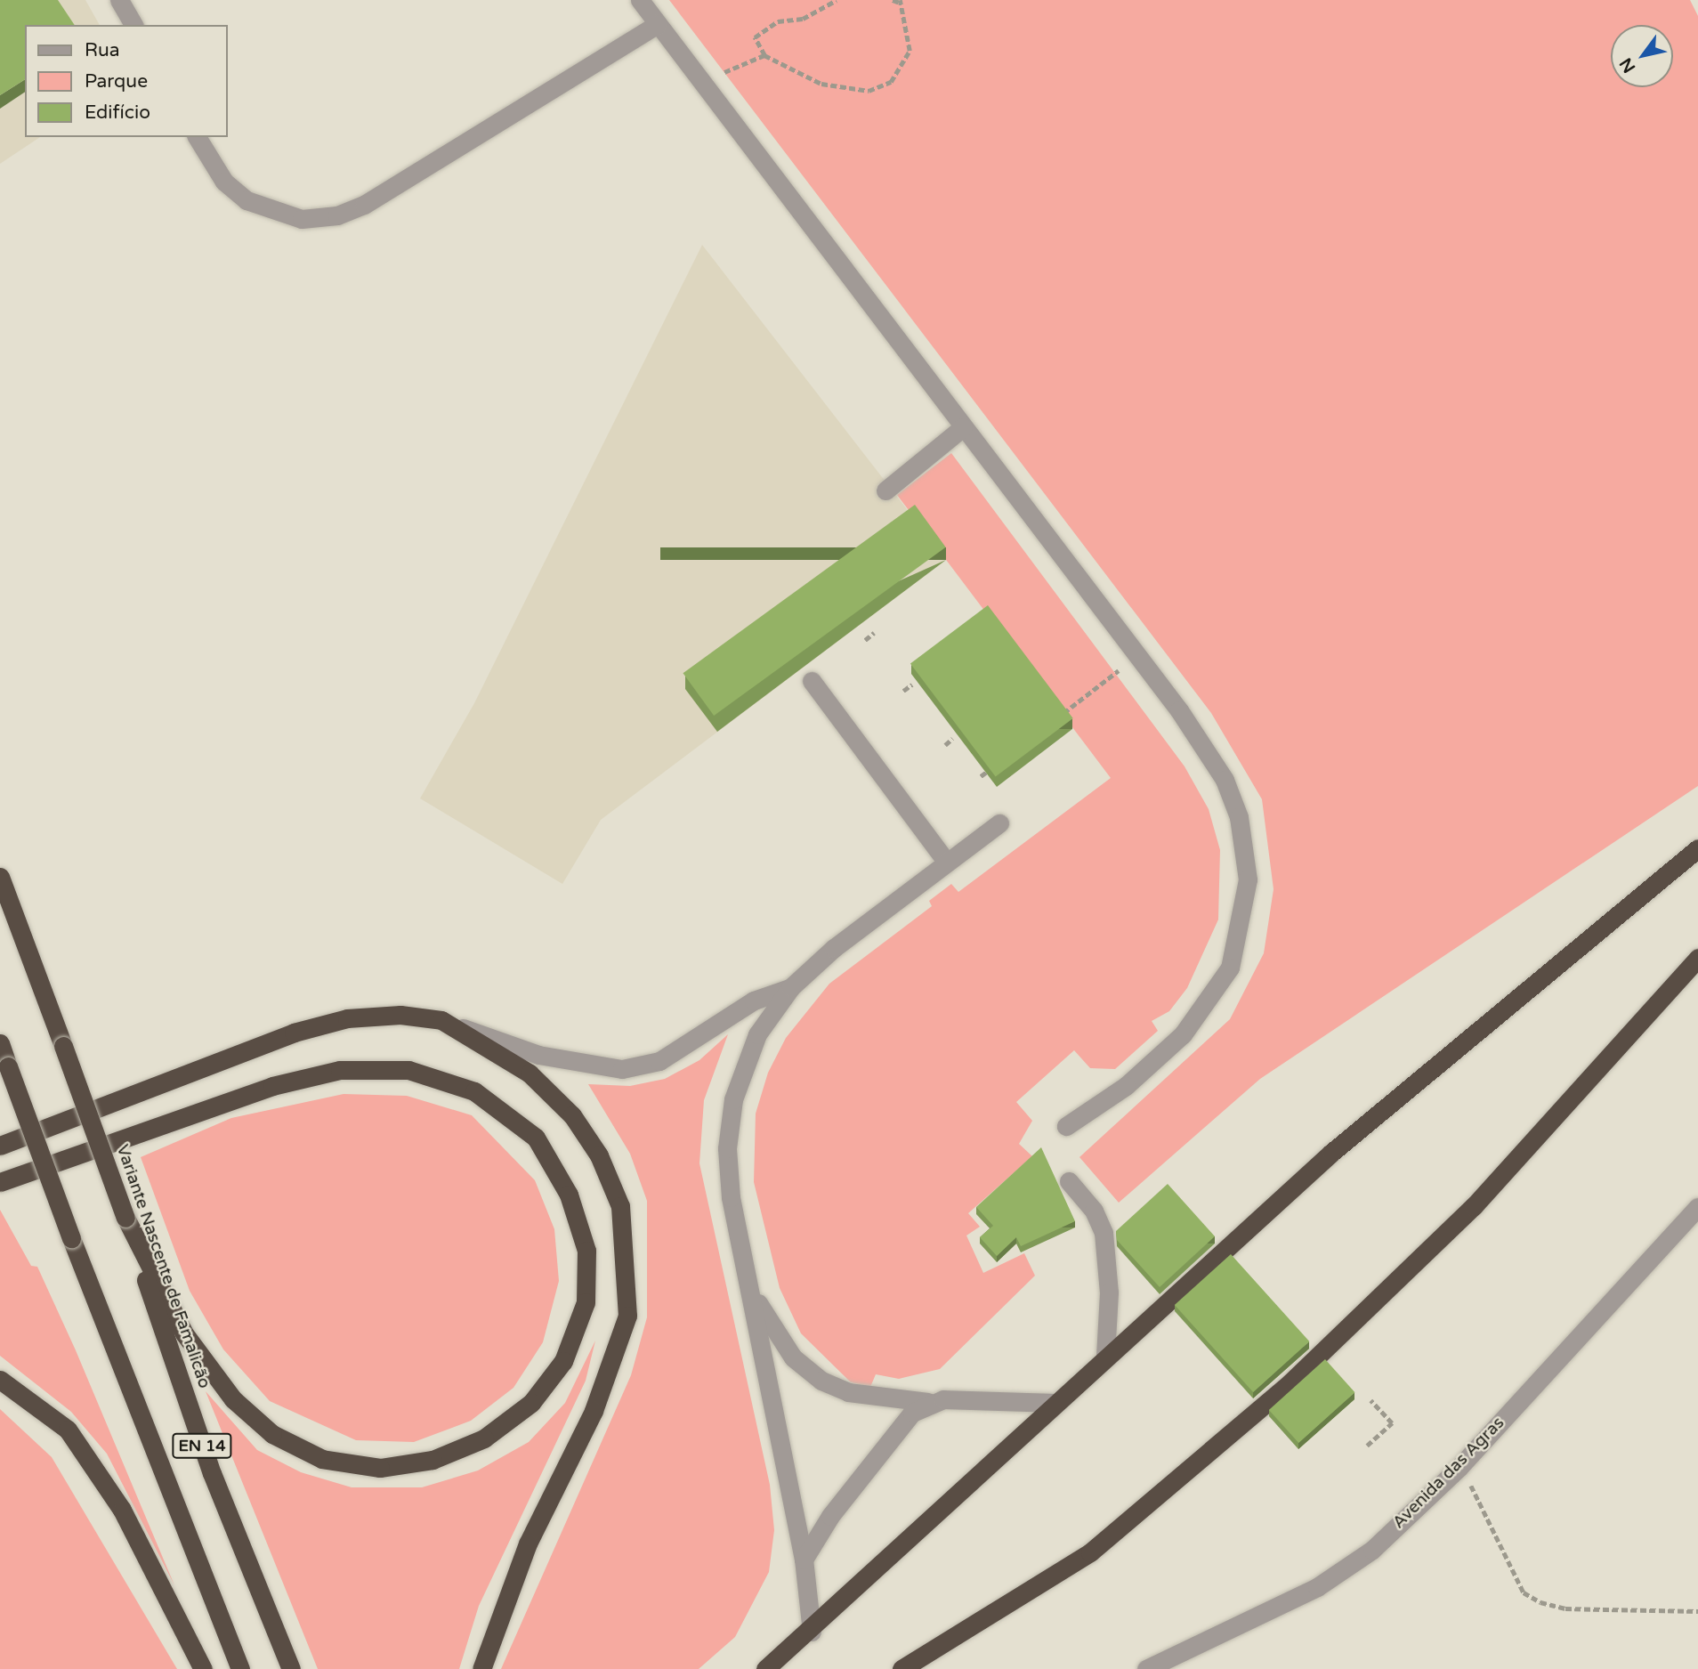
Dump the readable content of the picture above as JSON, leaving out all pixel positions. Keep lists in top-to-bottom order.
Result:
{
  "streets": {
    "highway": ["Variante Nascente de Famalicão", "EN 14"],
    "street": ["Avenida das Agras"]
  },
  "legend": ["Rua", "Parque", "Edifício"],
  "north": "bottom left"
}
